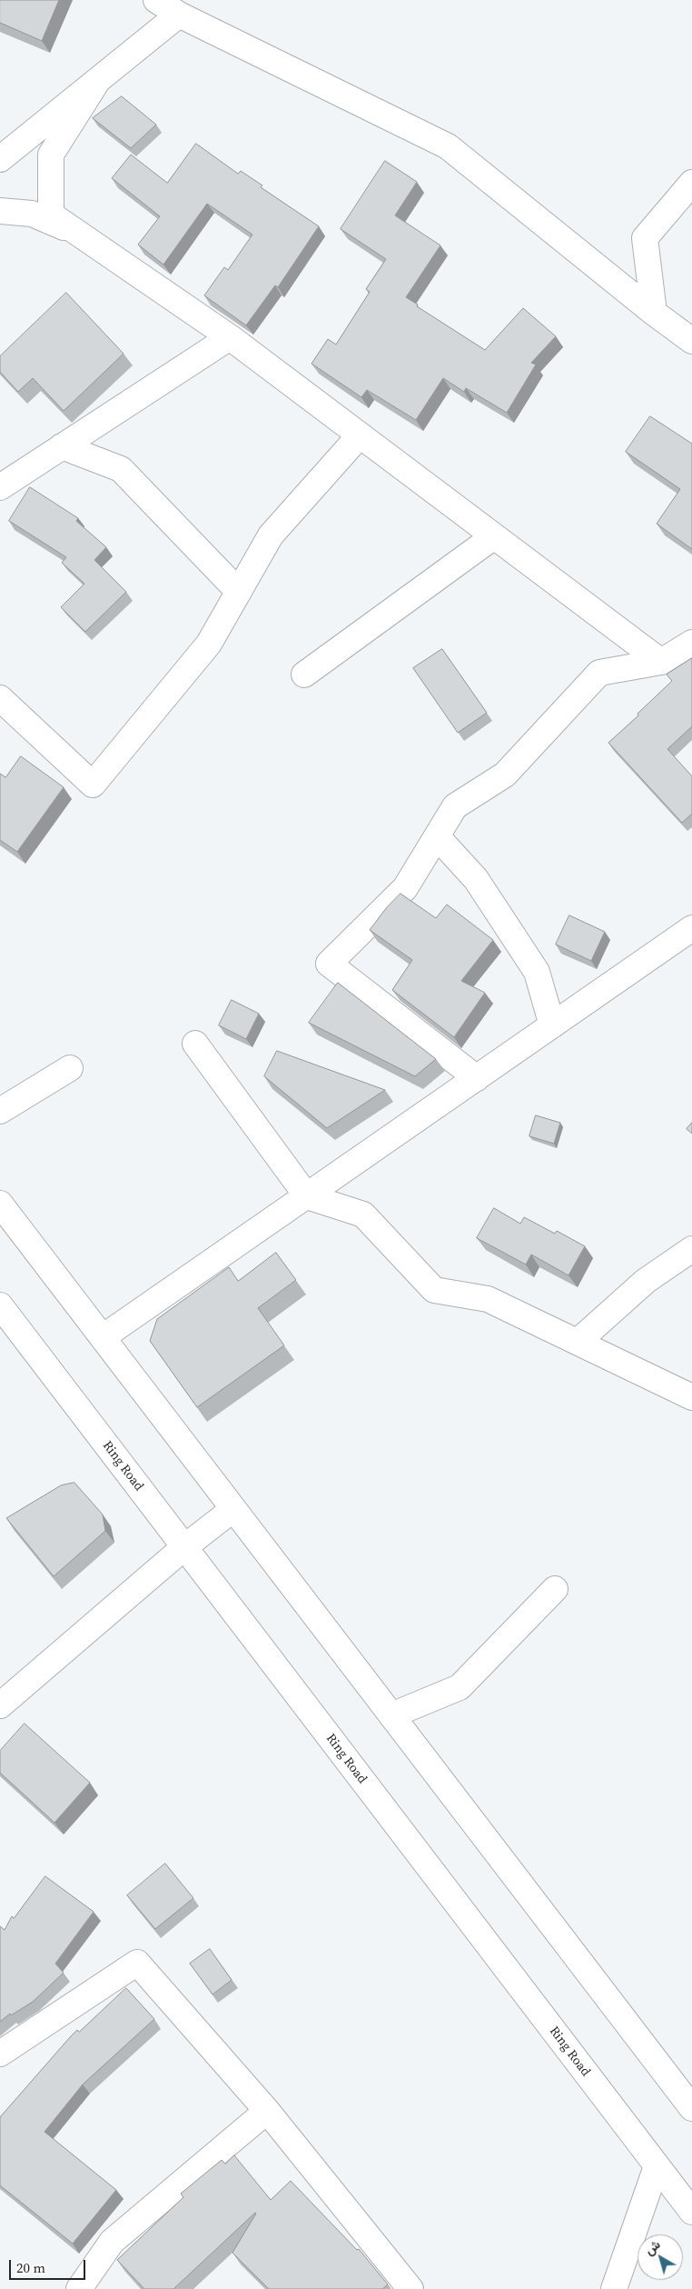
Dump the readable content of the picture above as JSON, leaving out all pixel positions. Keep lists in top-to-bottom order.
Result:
{
  "streets": {
    "street": ["Ring Road"]
  },
  "scale_bar": "20 m",
  "north": "top left"
}
